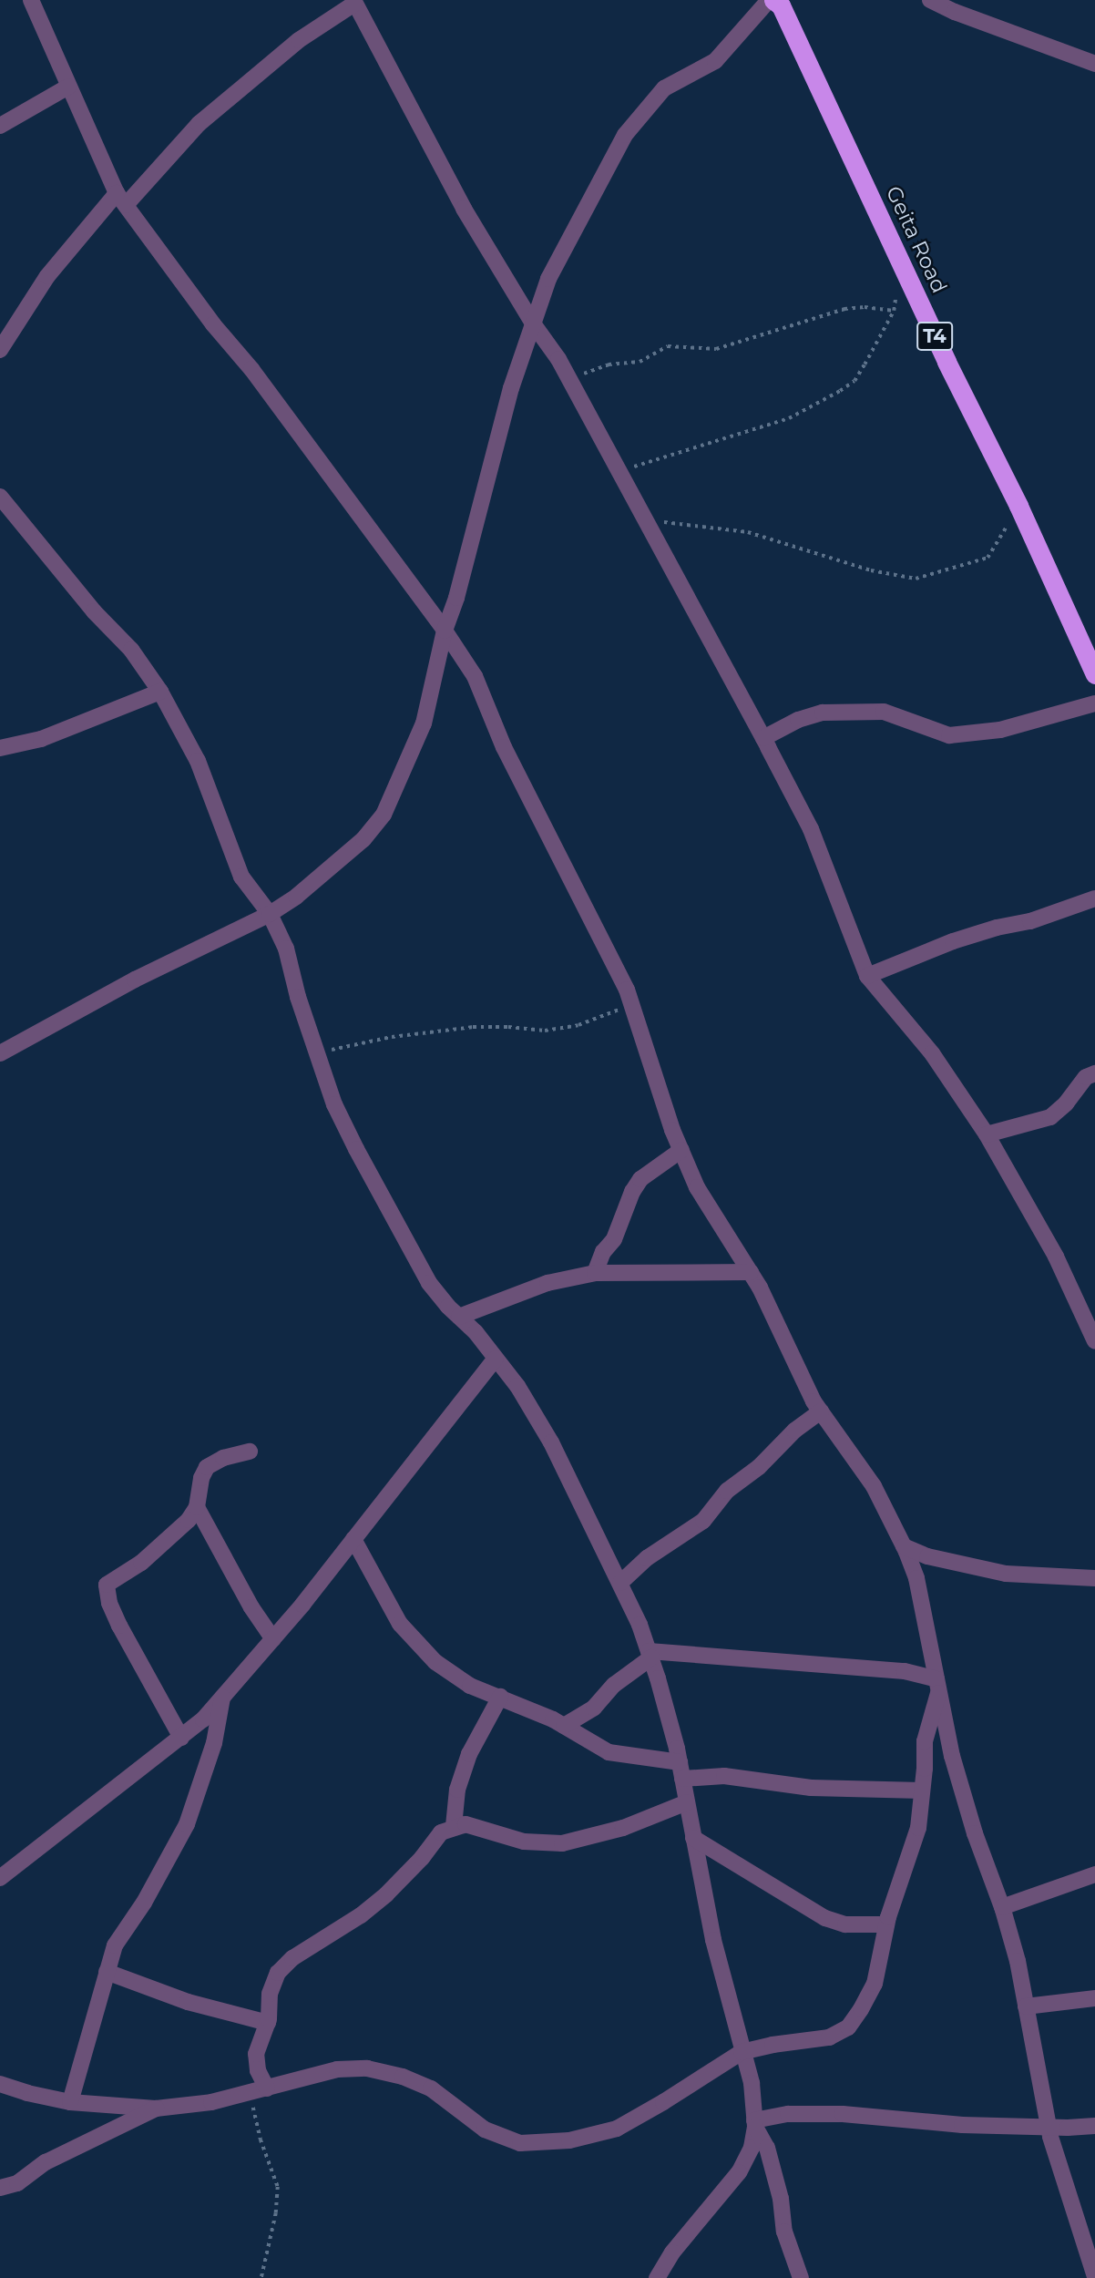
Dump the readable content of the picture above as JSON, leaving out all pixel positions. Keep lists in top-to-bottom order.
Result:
{
  "streets": {
    "highway": ["Geita Road", "T4"]
  }
}
